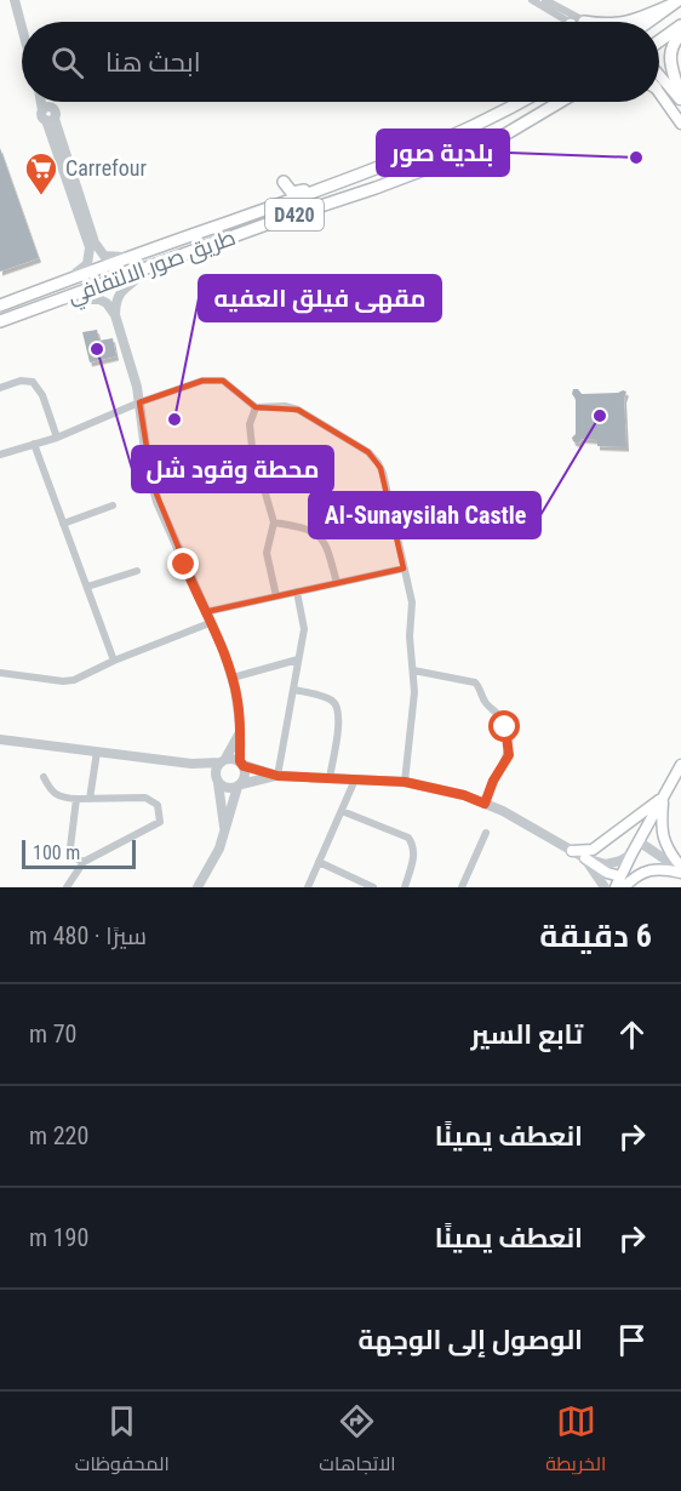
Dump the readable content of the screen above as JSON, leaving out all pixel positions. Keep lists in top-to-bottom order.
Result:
{
  "streets": {
    "main road": ["D420", "طريق صور الالتفافي"]
  },
  "places": {
    "other": [
      "بلدية صور",
      "محطة وقود شل",
      "Al-Sunaysilah Castle",
      "مقهى فيلق العفيه"
    ],
    "supermarket": ["Carrefour"]
  },
  "scale_bar": "100 m",
  "page": {
    "search": "ابحث هنا",
    "scale": "100 m",
    "heading": ["6 دقيقة", "سيرًا · 480 m"],
    "list": [
      ["تابع السير", "70 m"],
      ["انعطف يمينًا", "220 m"],
      ["انعطف يمينًا", "190 m"],
      "الوصول إلى الوجهة"
    ],
    "nav": ["الخريطة", "الاتجاهات", "المحفوظات"]
  }
}
